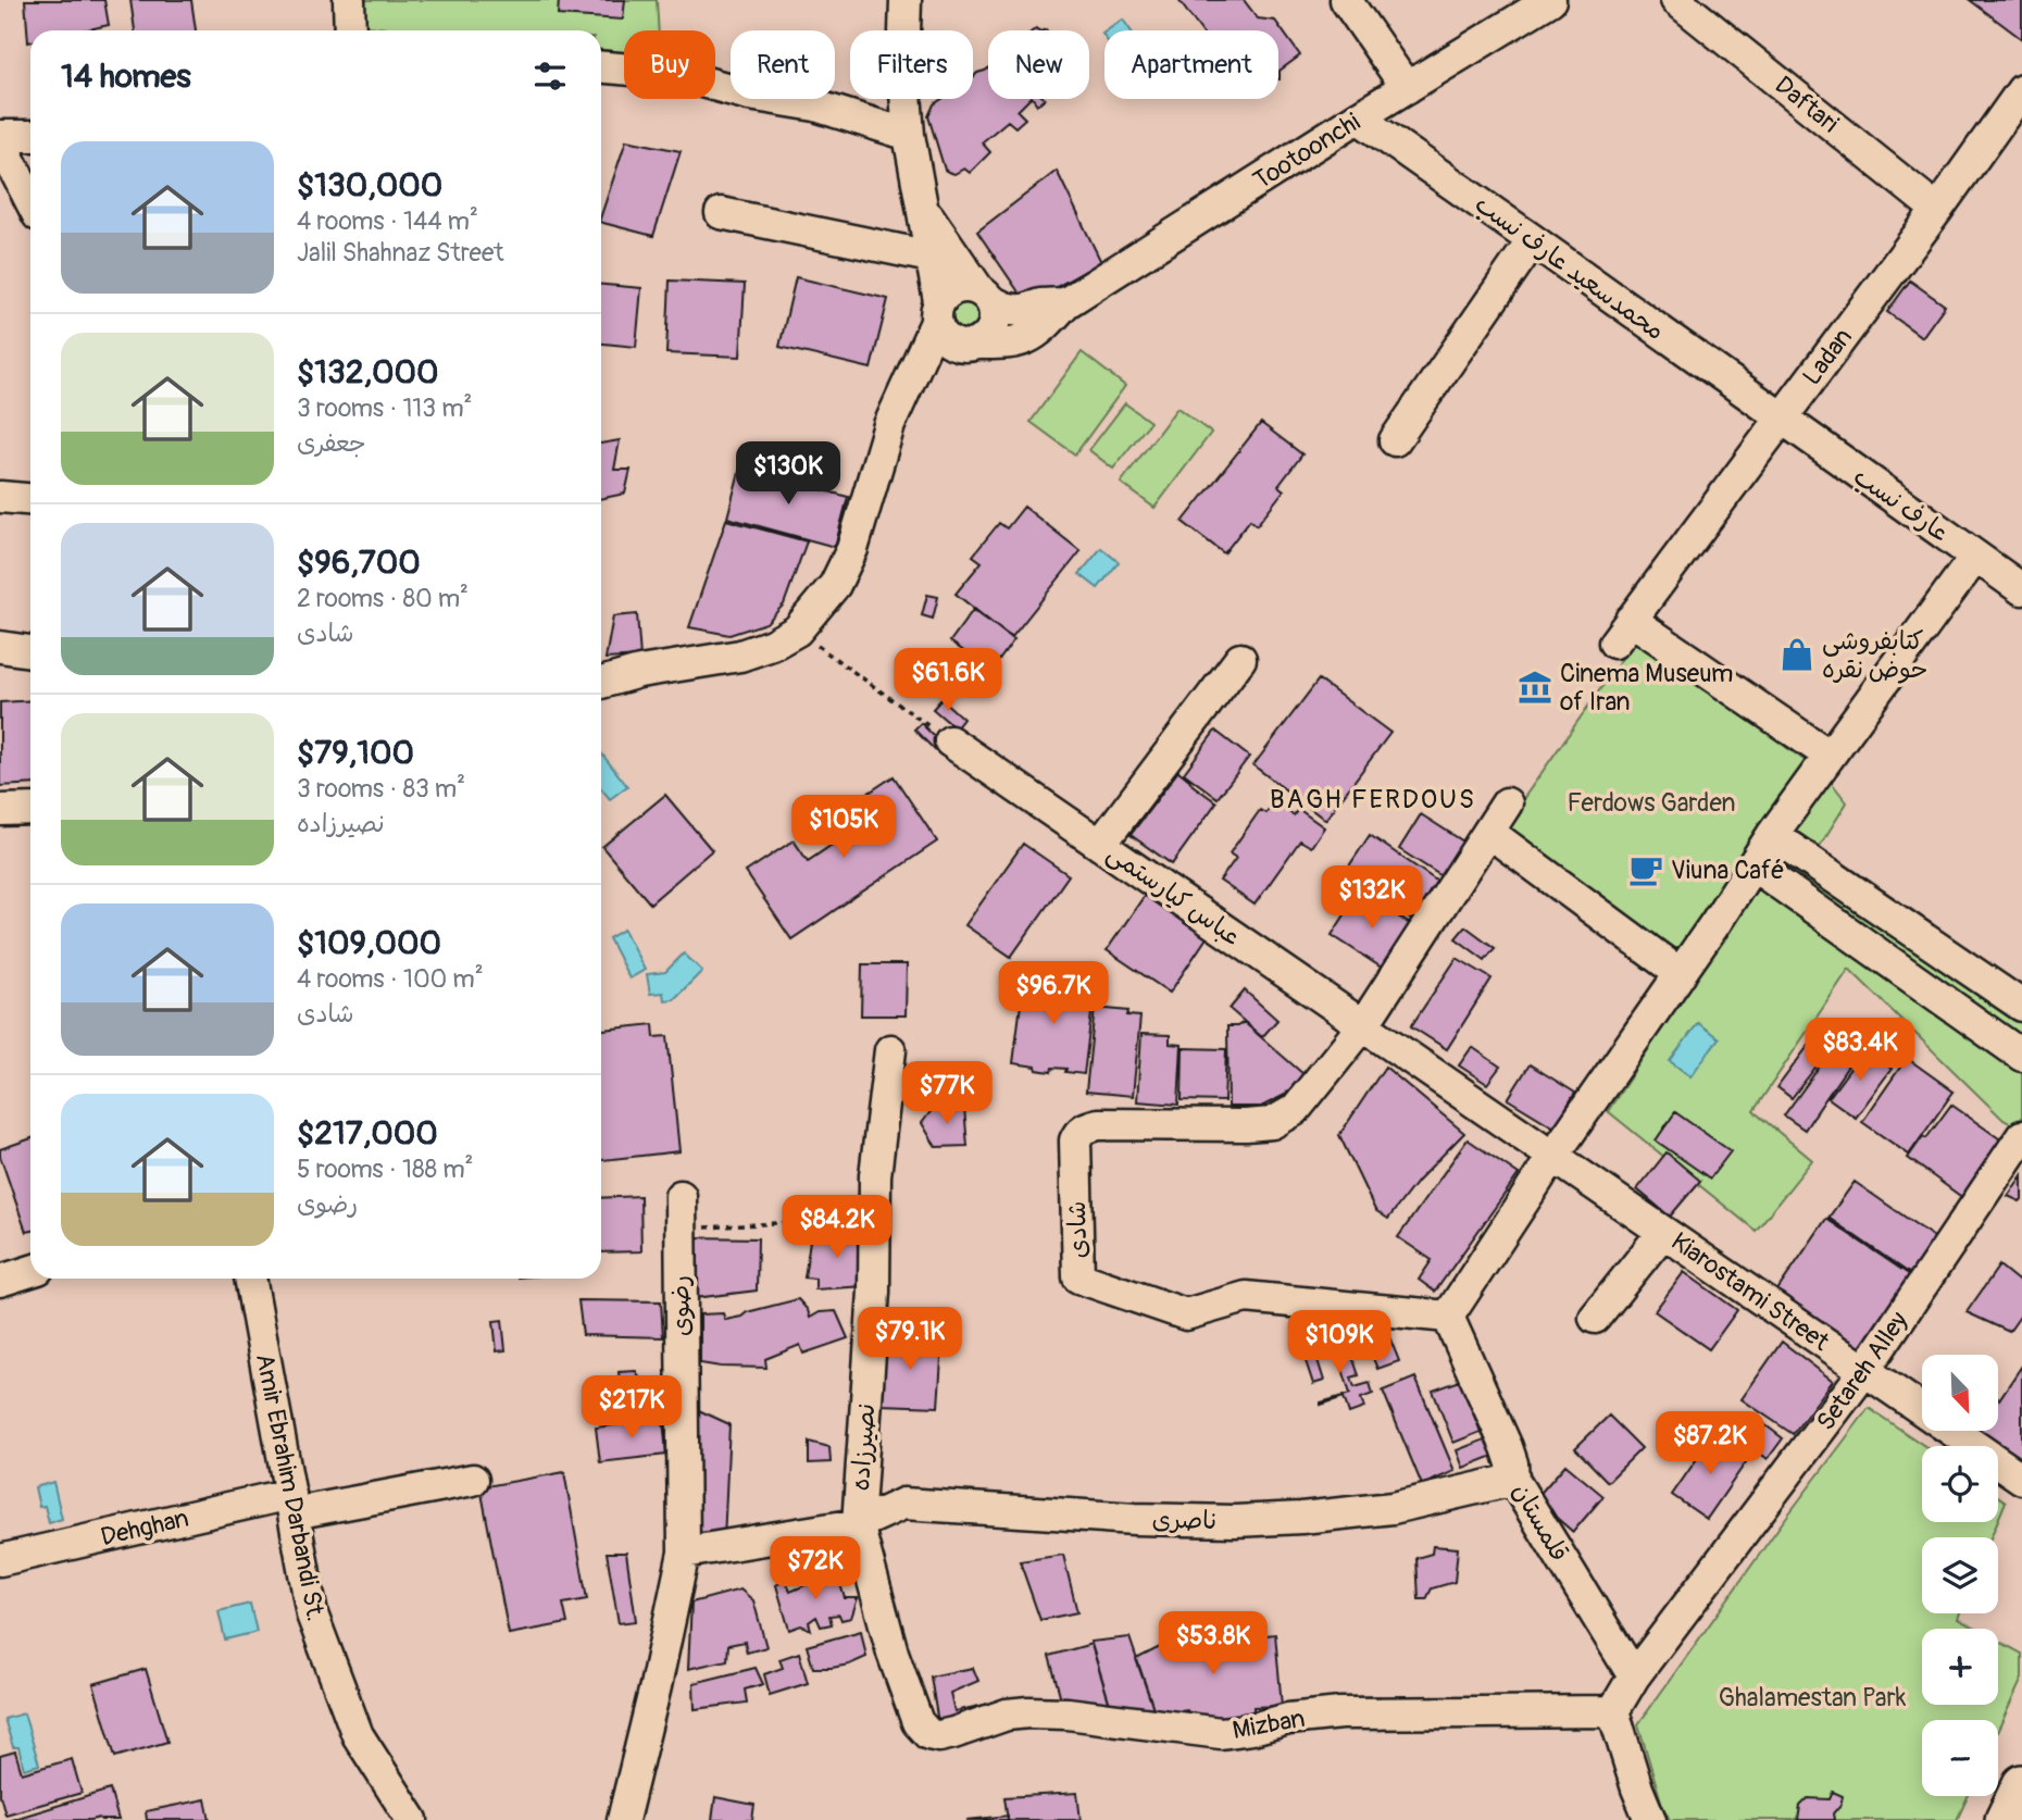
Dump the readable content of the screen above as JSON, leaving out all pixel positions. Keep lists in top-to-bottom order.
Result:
{
  "streets": {
    "street": [
      "Daftari",
      "Tootoonchi",
      "محمدسعید عارف نسب",
      "Ladan",
      "عارف نسب",
      "عباس کیارستمی",
      "شادی",
      "Kiarostami Street",
      "رضوى",
      "Setareh Alley",
      "نصیرزاده",
      "Amir Ebrahim Darbandi St.",
      "ناصری",
      "قلمستان",
      "Dehghan",
      "Mizban"
    ]
  },
  "crossings": [
    ["Daftari", "Ladan"],
    ["Tootoonchi", "محمدسعید عارف نسب"],
    ["محمدسعید عارف نسب", "Ladan"],
    ["محمدسعید عارف نسب", "عارف نسب"],
    ["Ladan", "عارف نسب"],
    ["عباس کیارستمی", "شادی"],
    ["عباس کیارستمی", "Kiarostami Street"],
    ["شادی", "قلمستان"],
    ["Kiarostami Street", "Setareh Alley"],
    ["رضوى", "ناصری"],
    ["Setareh Alley", "قلمستان"],
    ["Setareh Alley", "Mizban"],
    ["نصیرزاده", "ناصری"],
    ["نصیرزاده", "Mizban"],
    ["Amir Ebrahim Darbandi St.", "Dehghan"],
    ["ناصری", "قلمستان"],
    ["ناصری", "Mizban"]
  ],
  "districts": ["BAGH FERDOUS"],
  "parks": ["Ferdows Garden", "Ghalamestan Park"],
  "places": {
    "shop": ["کتابفروشی حوض نقره"],
    "museum": ["Cinema Museum of Iran"],
    "cafe": ["Viuna Café"]
  },
  "north": "bottom right",
  "page": {
    "chip": [
      "Buy",
      "Rent",
      "Filters",
      "New",
      "Apartment"
    ],
    "heading": "14 homes",
    "list": [
      {
        "name": "$130,000",
        "note": "4 rooms · 144 m² · Jalil Shahnaz Street"
      },
      {
        "name": "$132,000",
        "note": "3 rooms · 113 m² · جعفری"
      },
      {
        "name": "$96,700",
        "note": "2 rooms · 80 m² · شادی"
      },
      {
        "name": "$79,100",
        "note": "3 rooms · 83 m² · نصیرزاده"
      },
      {
        "name": "$109,000",
        "note": "4 rooms · 100 m² · شادی"
      },
      {
        "name": "$217,000",
        "note": "5 rooms · 188 m² · رضوى"
      }
    ],
    "price": [
      "$130K",
      "$61.6K",
      "$105K",
      "$132K",
      "$96.7K",
      "$83.4K",
      "$77K",
      "$84.2K",
      "$79.1K",
      "$109K",
      "$217K",
      "$87.2K",
      "$72K",
      "$53.8K"
    ],
    "map_buttons": ["+", "−"]
  }
}
